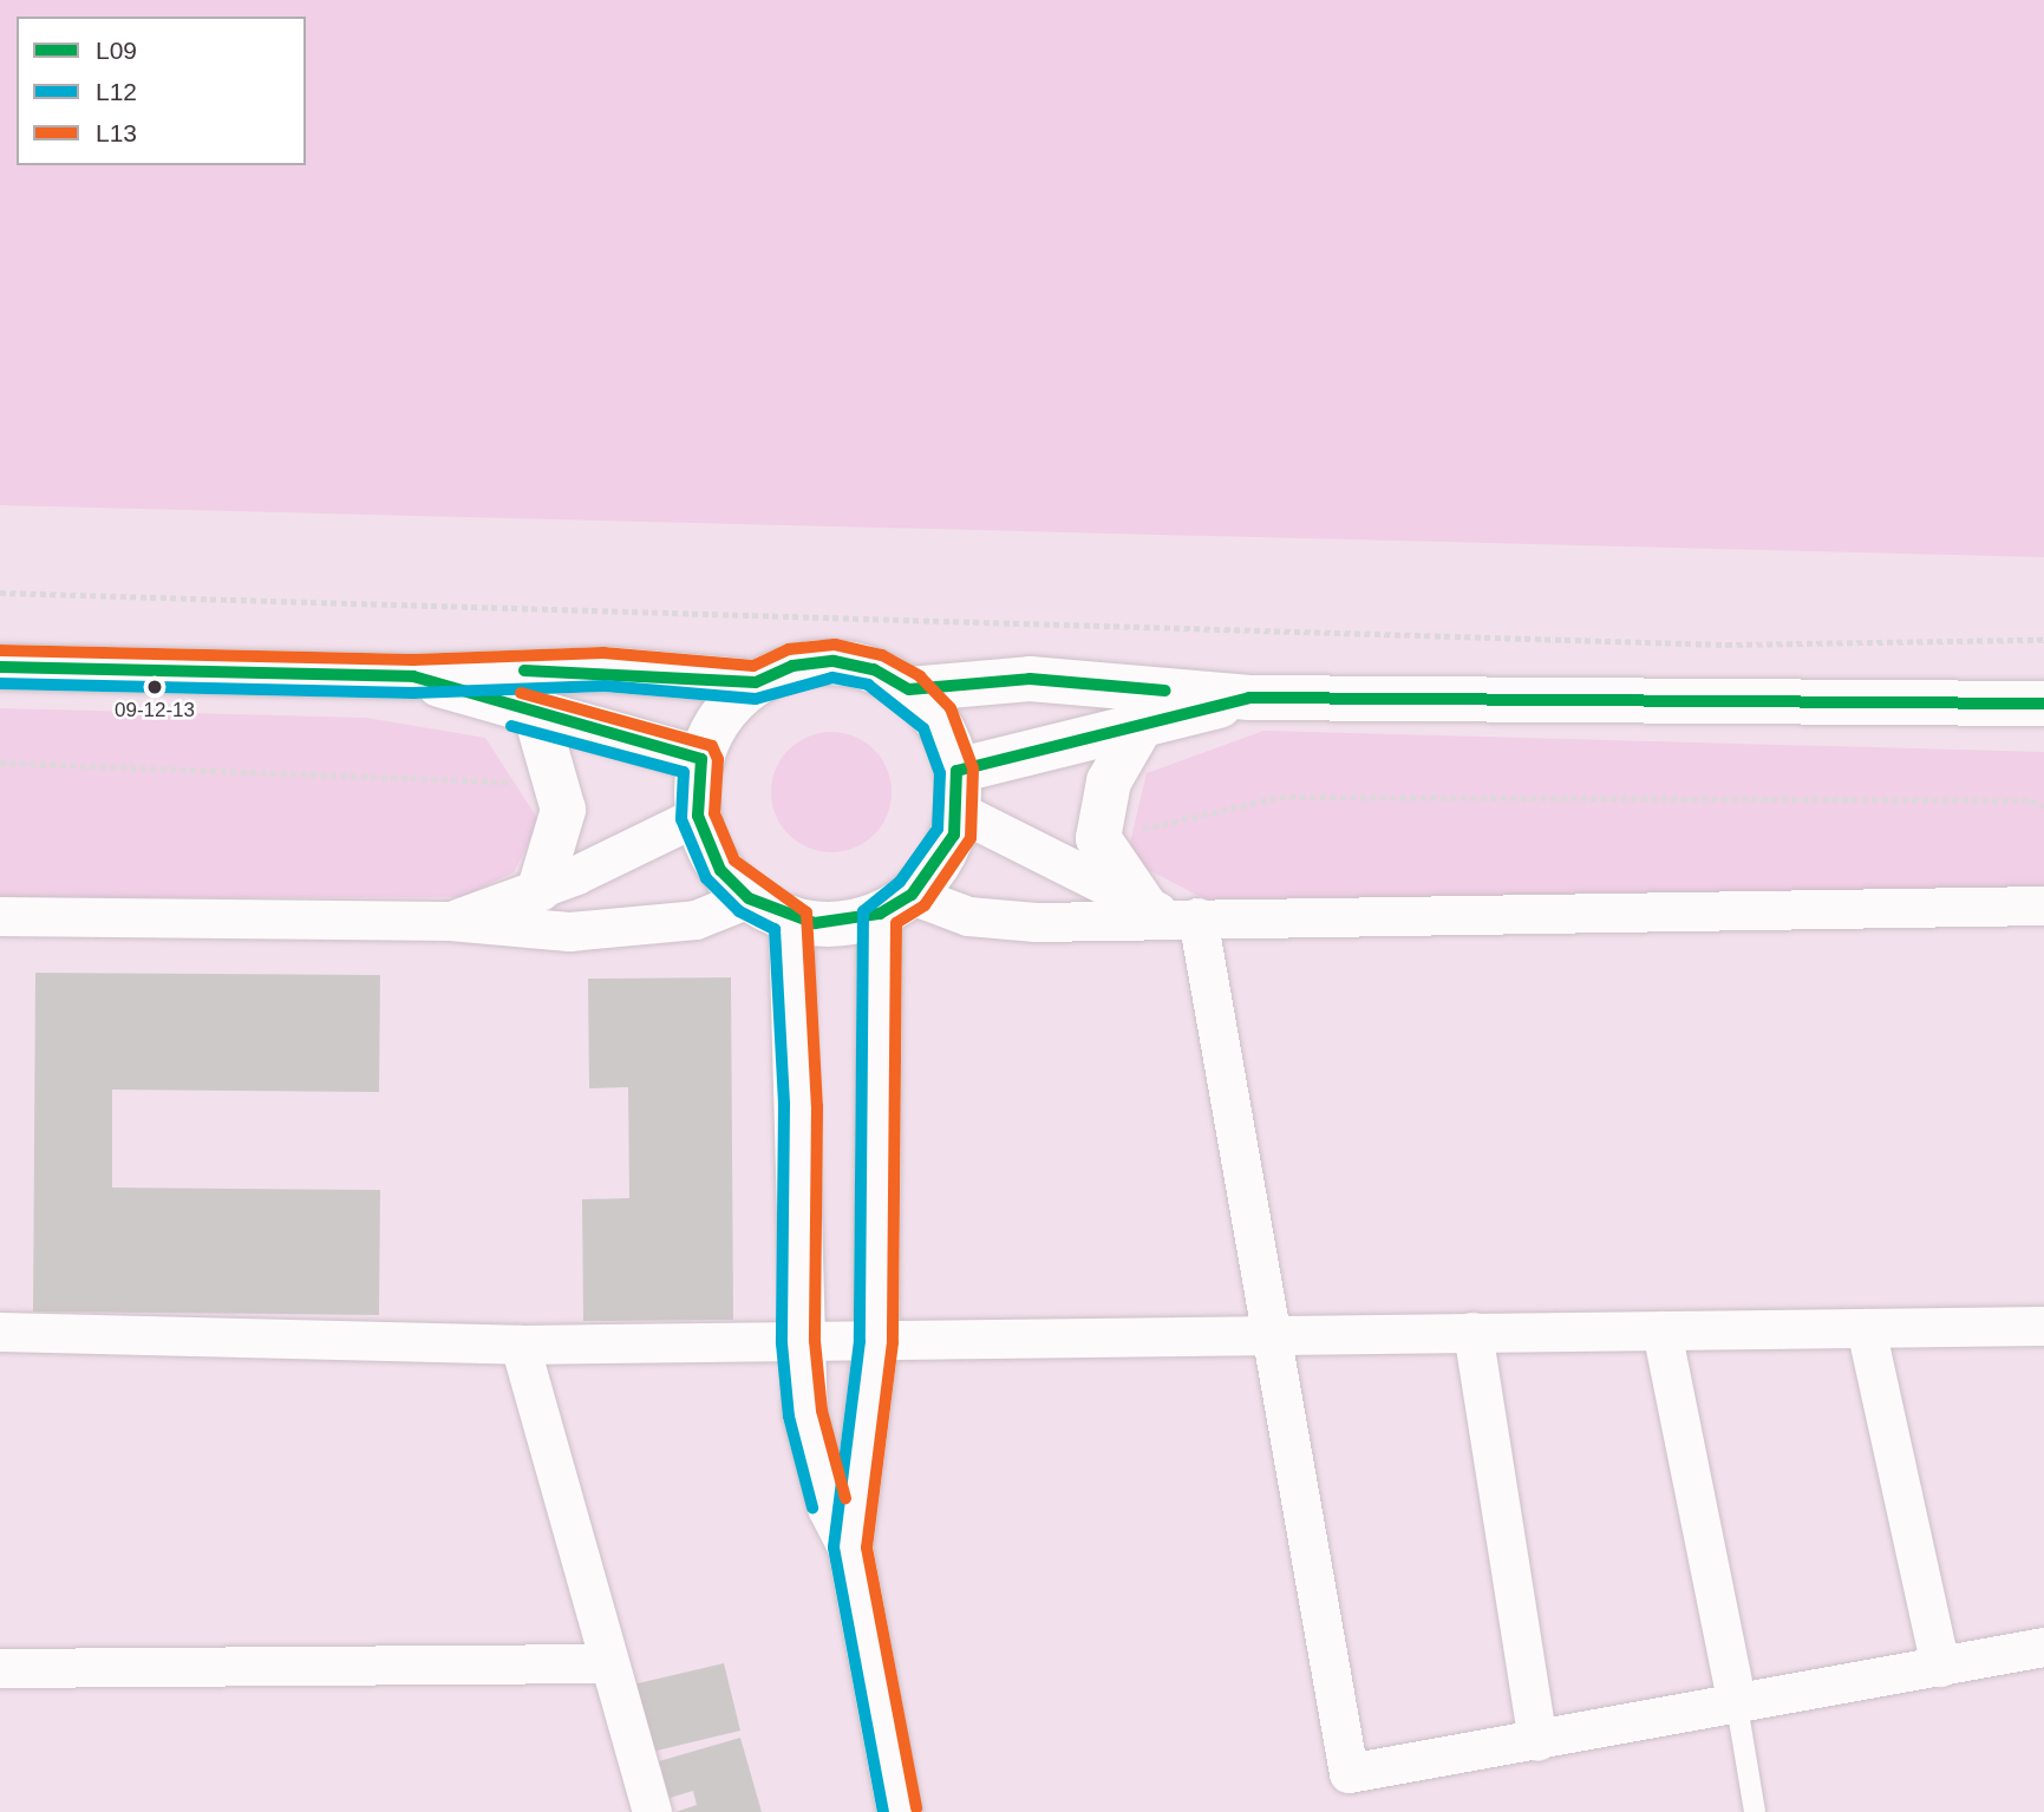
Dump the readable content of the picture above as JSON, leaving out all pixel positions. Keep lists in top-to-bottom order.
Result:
{
  "places": ["09-12-13"],
  "lines": ["transit line L13", "transit line L09", "transit line L12"],
  "legend": ["L09", "L12", "L13"]
}
